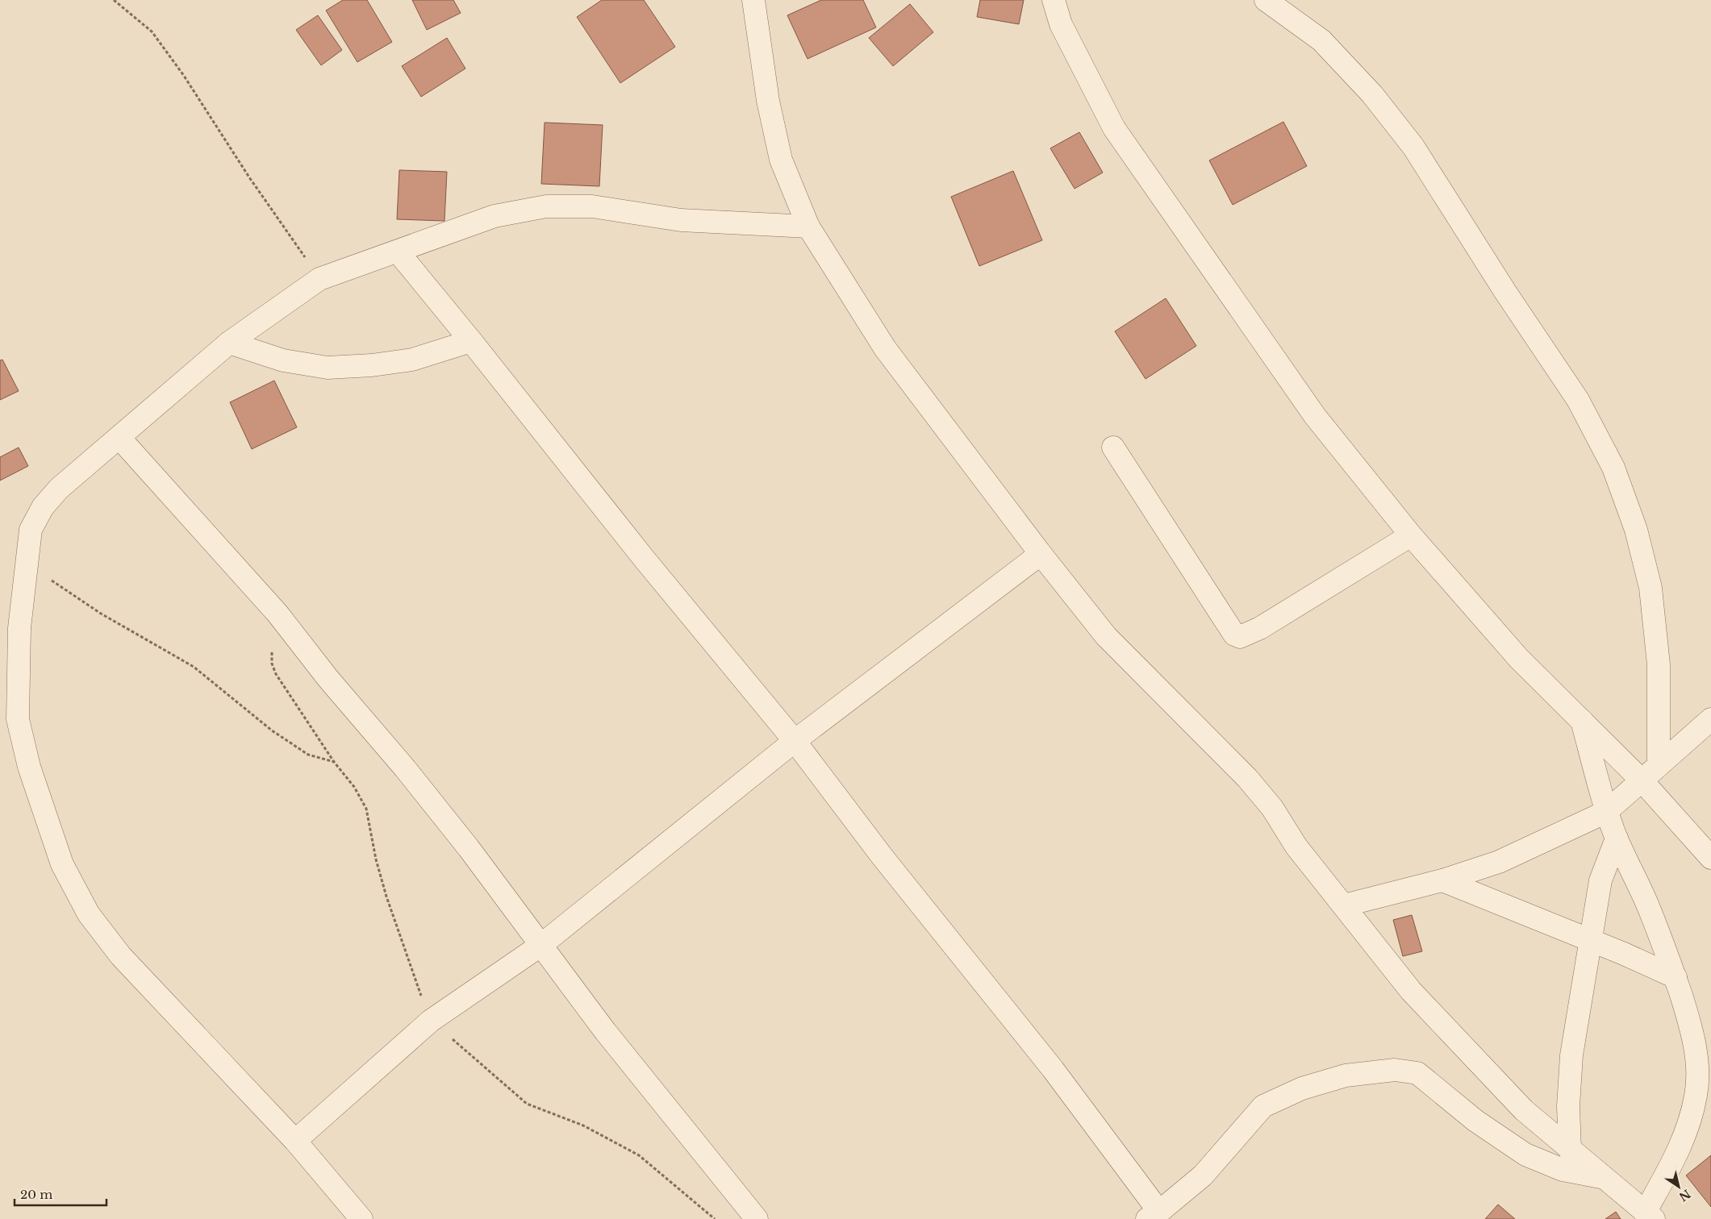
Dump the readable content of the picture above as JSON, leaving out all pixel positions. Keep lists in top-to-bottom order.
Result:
{
  "scale_bar": "20 m",
  "north": "bottom right"
}
